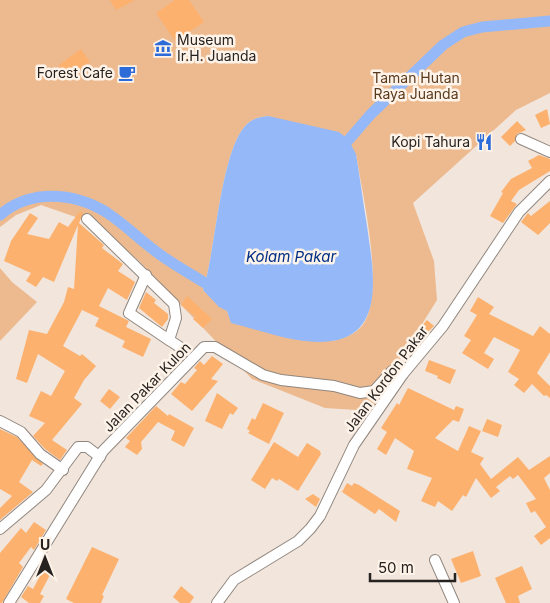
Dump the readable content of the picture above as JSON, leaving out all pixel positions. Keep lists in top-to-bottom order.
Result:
{
  "streets": {
    "street": ["Jalan Kordon Pakar", "Jalan Pakar Kulon"]
  },
  "crossings": [
    ["Jalan Kordon Pakar", "Jalan Pakar Kulon"]
  ],
  "water": ["Kolam Pakar"],
  "parks": ["Taman Hutan Raya Juanda"],
  "places": {
    "museum": ["Museum Ir.H. Juanda"],
    "cafe": ["Forest Cafe"],
    "restaurant": ["Kopi Tahura"]
  },
  "scale_bar": "50 m",
  "north": "top"
}
